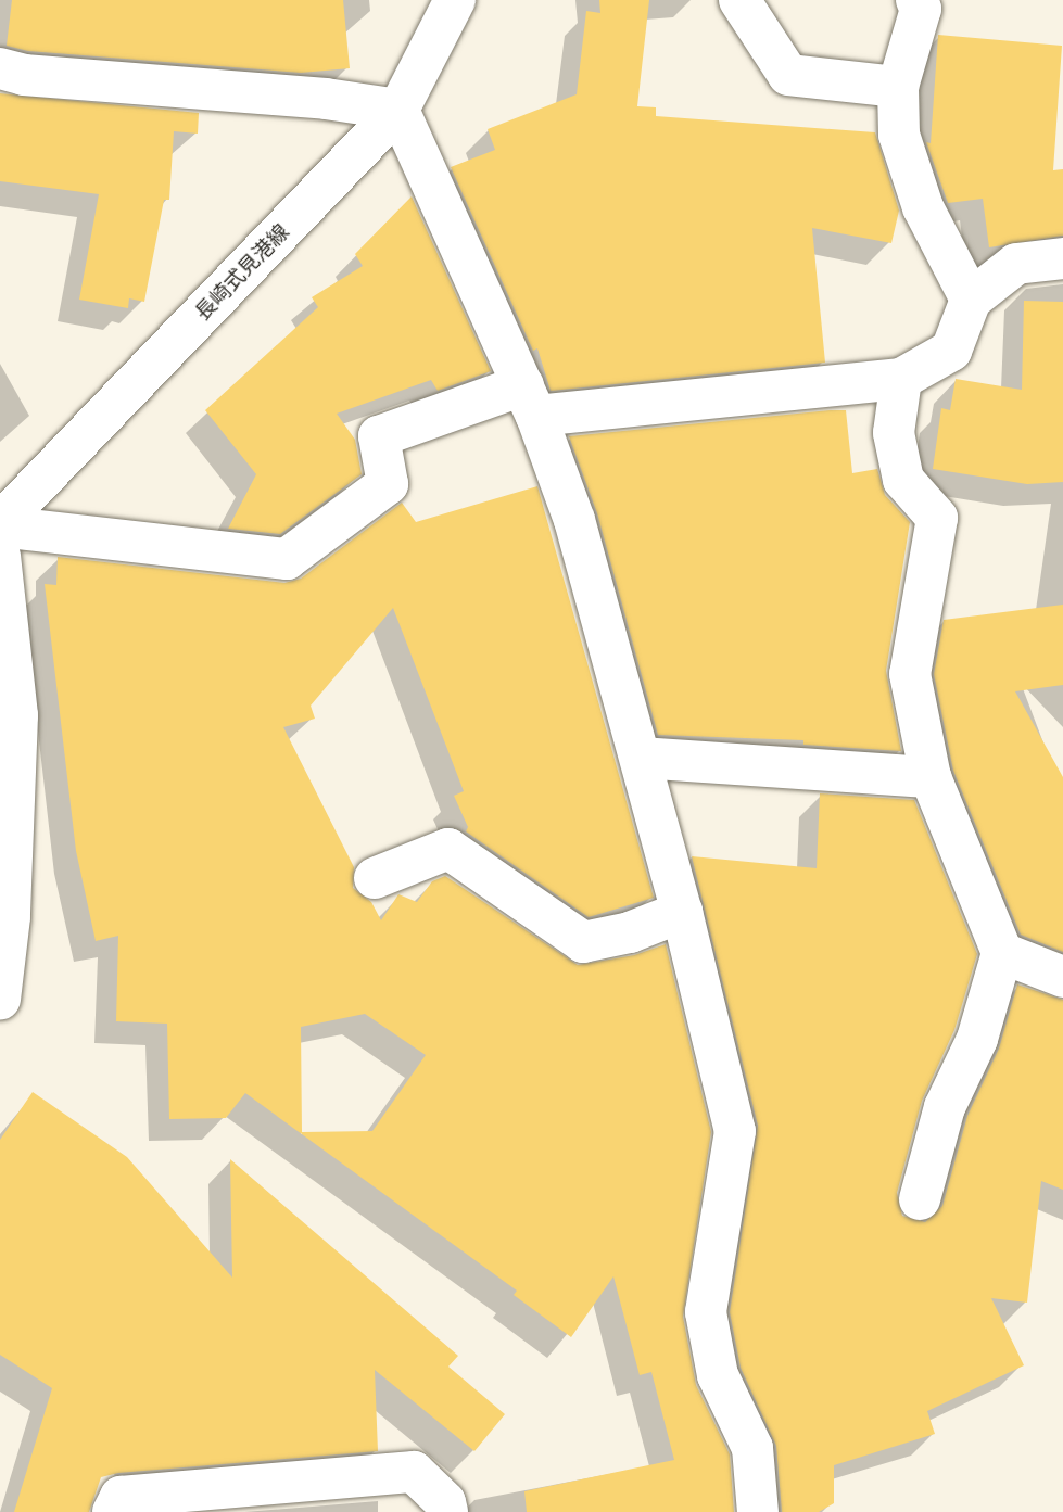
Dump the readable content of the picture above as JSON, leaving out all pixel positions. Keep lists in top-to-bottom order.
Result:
{
  "streets": {
    "street": ["長崎式見港線"]
  }
}
